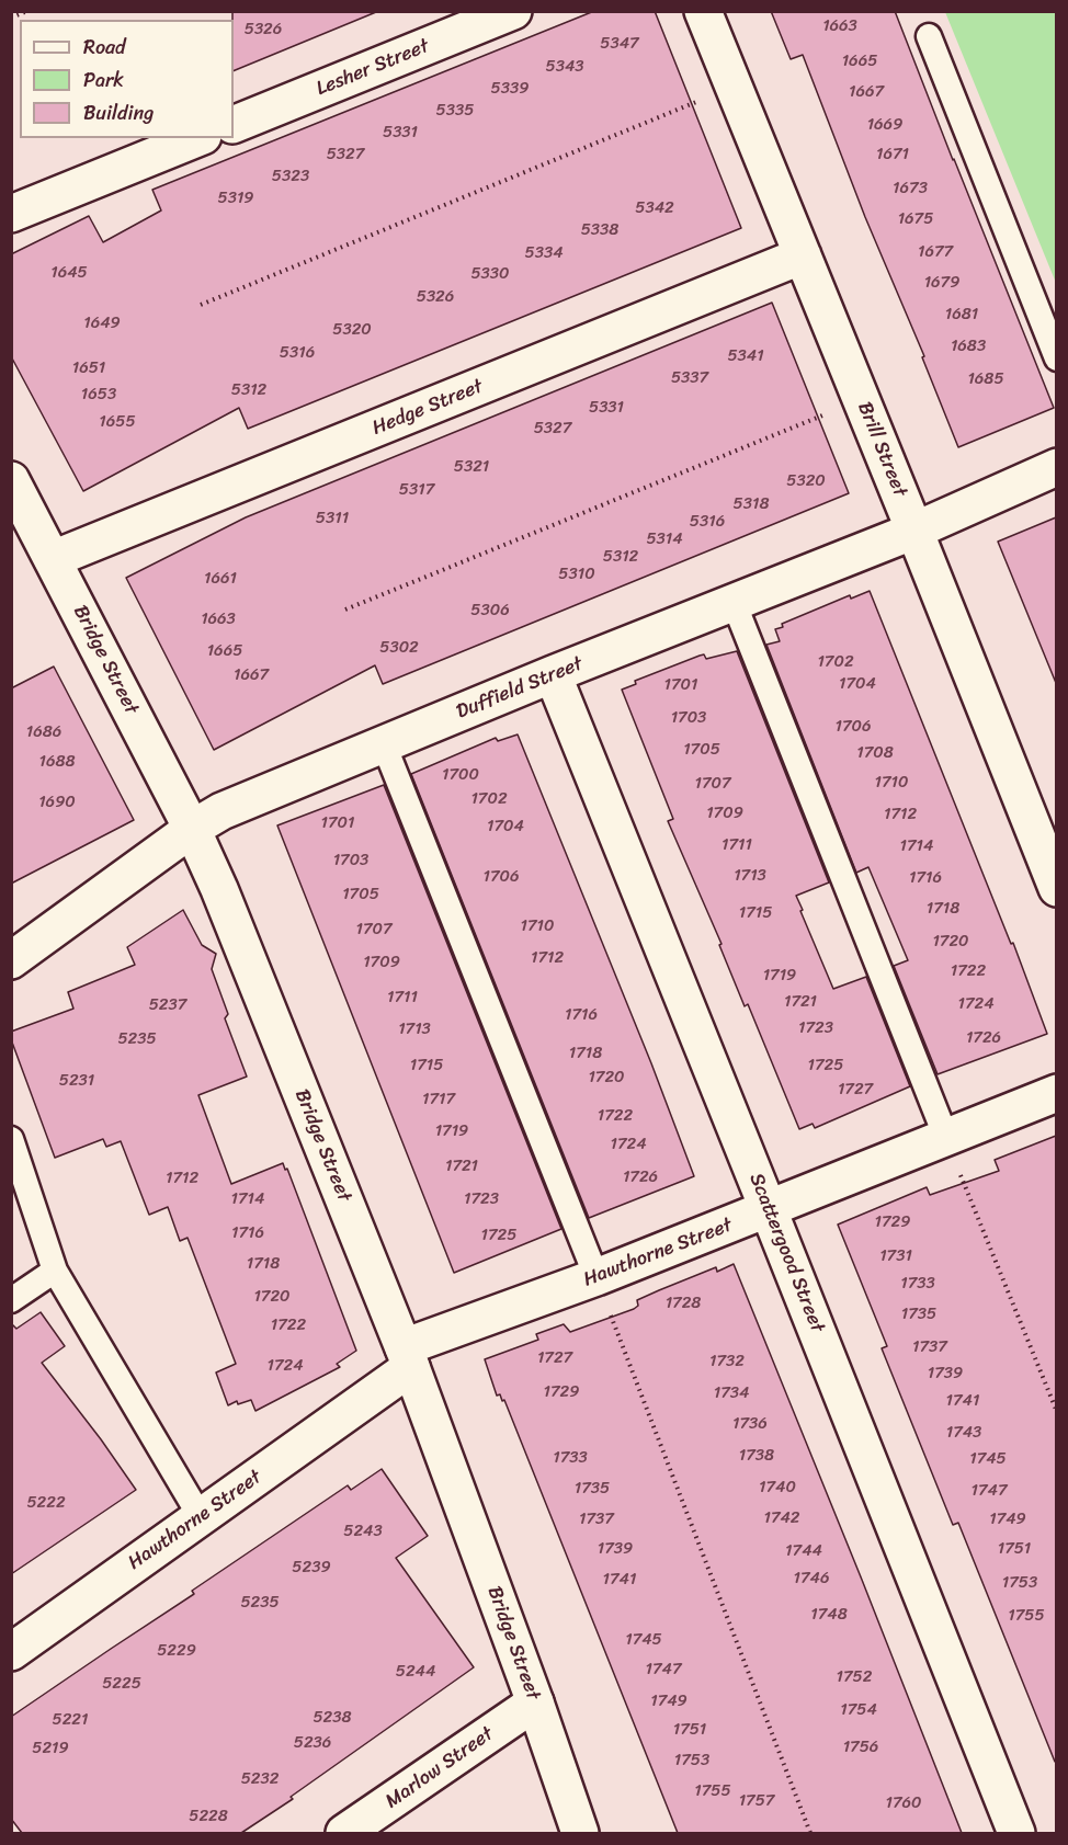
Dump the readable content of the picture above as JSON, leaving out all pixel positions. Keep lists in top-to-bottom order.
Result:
{
  "streets": {
    "street": [
      "Lesher Street",
      "Hedge Street",
      "Brill Street",
      "Bridge Street",
      "Duffield Street",
      "Hawthorne Street",
      "Scattergood Street",
      "Marlow Street"
    ]
  },
  "crossings": [
    ["Hedge Street", "Brill Street"],
    ["Hedge Street", "Bridge Street"],
    ["Brill Street", "Duffield Street"],
    ["Bridge Street", "Duffield Street"],
    ["Bridge Street", "Hawthorne Street"],
    ["Bridge Street", "Marlow Street"],
    ["Duffield Street", "Scattergood Street"],
    ["Hawthorne Street", "Scattergood Street"]
  ],
  "house_numbers": [
    "1663",
    "5326",
    "5347",
    "1665",
    "5343",
    "5339",
    "1667",
    "5335",
    "1669",
    "5331",
    "5327",
    "1671",
    "5323",
    "1673",
    "5319",
    "5342",
    "1675",
    "5338",
    "1677",
    "5334",
    "1645",
    "5330",
    "1679",
    "5326",
    "1681",
    "1649",
    "5320",
    "1683",
    "5316",
    "5341",
    "1651",
    "5337",
    "1685",
    "5312",
    "1653",
    "5331",
    "1655",
    "5327",
    "5321",
    "5320",
    "5317",
    "5318",
    "5311",
    "5316",
    "5314",
    "5312",
    "5310",
    "1661",
    "5306",
    "1663",
    "5302",
    "1665",
    "1702",
    "1667",
    "1704",
    "1701",
    "1703",
    "1706",
    "1686",
    "1705",
    "1708",
    "1688",
    "1700",
    "1710",
    "1707",
    "1702",
    "1690",
    "1709",
    "1712",
    "1701",
    "1704",
    "1711",
    "1714",
    "1703",
    "1713",
    "1706",
    "1716",
    "1705",
    "1718",
    "1715",
    "1710",
    "1707",
    "1720",
    "1712",
    "1709",
    "1722",
    "1719",
    "1711",
    "1721",
    "1724",
    "5237",
    "1716",
    "1723",
    "1713",
    "1726",
    "5235",
    "1718",
    "1715",
    "1725",
    "1720",
    "5231",
    "1727",
    "1717",
    "1722",
    "1719",
    "1724",
    "1721",
    "1726",
    "1712",
    "1714",
    "1723",
    "1729",
    "1716",
    "1725",
    "1731",
    "1718",
    "1733",
    "1720",
    "1728",
    "1735",
    "1722",
    "1737",
    "1727",
    "1732",
    "1724",
    "1739",
    "1729",
    "1734",
    "1741",
    "1736",
    "1743",
    "1738",
    "1733",
    "1745",
    "1740",
    "1735",
    "1747",
    "5222",
    "1742",
    "1737",
    "1749",
    "5243",
    "1739",
    "1751",
    "1744",
    "5239",
    "1746",
    "1741",
    "1753",
    "5235",
    "1748",
    "1755",
    "1745",
    "5229",
    "1747",
    "5244",
    "1752",
    "5225",
    "1749",
    "1754",
    "5238",
    "5221",
    "1751",
    "5236",
    "1756",
    "5219",
    "1753",
    "5232",
    "1755",
    "1757",
    "1760",
    "5228"
  ],
  "legend": ["Road", "Park", "Building"]
}
